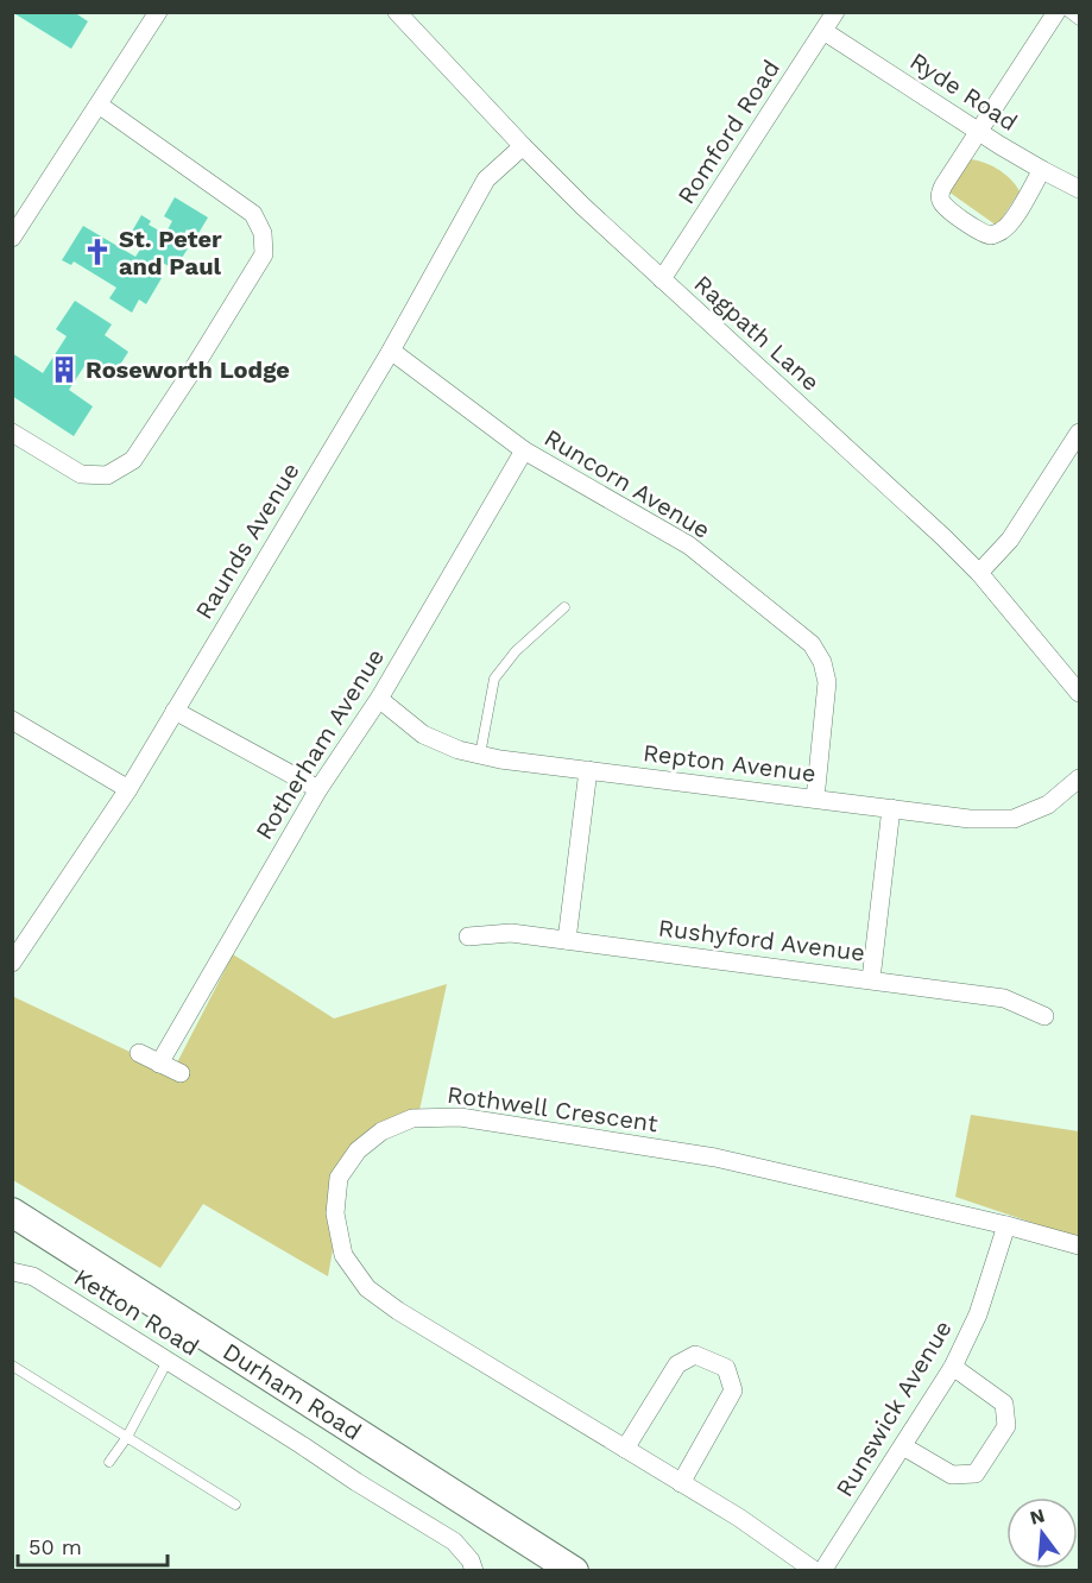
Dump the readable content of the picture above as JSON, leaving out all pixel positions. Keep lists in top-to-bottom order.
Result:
{
  "streets": {
    "main road": ["Durham Road"],
    "street": [
      "Ryde Road",
      "Romford Road",
      "Ragpath Lane",
      "Runcorn Avenue",
      "Raunds Avenue",
      "Rotherham Avenue",
      "Repton Avenue",
      "Rushyford Avenue",
      "Rothwell Crescent",
      "Ketton Road",
      "Runswick Avenue"
    ]
  },
  "crossings": [
    ["Ryde Road", "Romford Road"],
    ["Romford Road", "Ragpath Lane"],
    ["Ragpath Lane", "Raunds Avenue"],
    ["Runcorn Avenue", "Raunds Avenue"],
    ["Runcorn Avenue", "Rotherham Avenue"],
    ["Runcorn Avenue", "Repton Avenue"],
    ["Rotherham Avenue", "Repton Avenue"],
    ["Rothwell Crescent", "Runswick Avenue"]
  ],
  "places": {
    "church": ["St. Peter and Paul"],
    "building": ["Roseworth Lodge"]
  },
  "scale_bar": "50 m",
  "north": "top"
}
